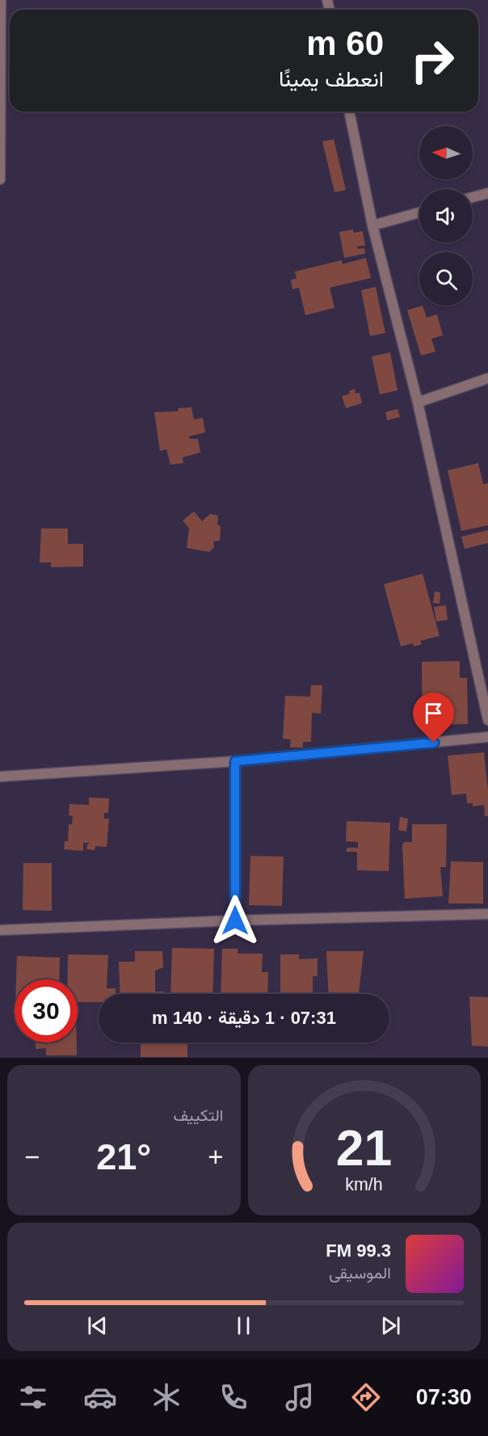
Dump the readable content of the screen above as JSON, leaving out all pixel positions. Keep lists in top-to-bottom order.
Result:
{
  "north": "left",
  "page": {
    "turn": ["60 m", "انعطف يمينًا"],
    "limit": "30",
    "trip": "07:31 · 1 دقيقة · 140 m",
    "tile": "التكييف",
    "heat": ["−", "21°", "+"],
    "song": ["99.3 FM", "الموسيقى"],
    "tabs": "07:30",
    "gauge": ["21", "km/h"]
  }
}
